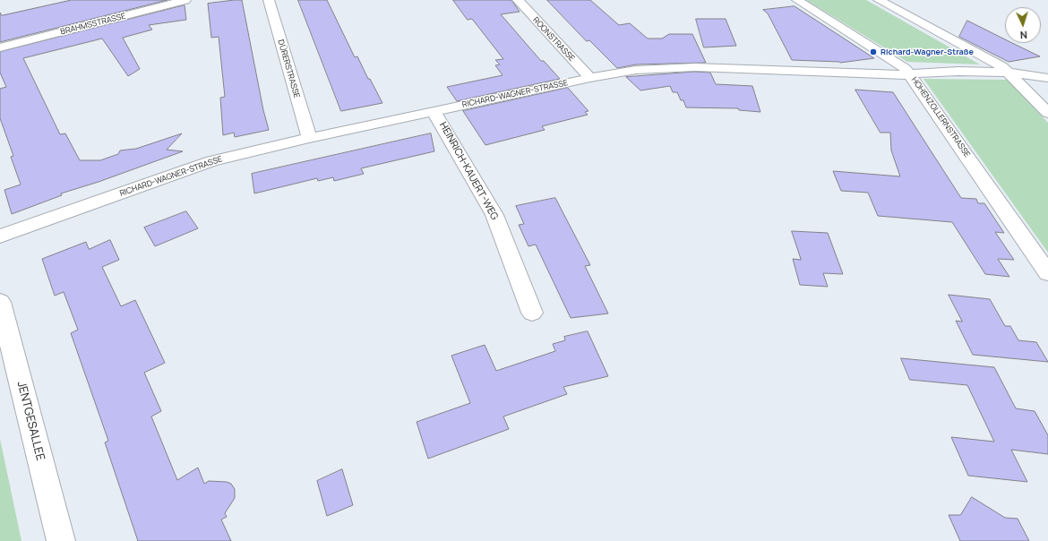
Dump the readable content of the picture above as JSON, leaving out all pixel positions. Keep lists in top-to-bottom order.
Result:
{
  "streets": {
    "street": [
      "BRAHMSSTRASSE",
      "ROONSTRASSE",
      "DÜRERSTRASSE",
      "RICHARD-WAGNER-STRASSE",
      "HOHENZOLLERNSTRASSE",
      "HEINRICH-KAUERT-WEG",
      "JENTGESALLEE"
    ]
  },
  "crossings": [
    ["ROONSTRASSE", "RICHARD-WAGNER-STRASSE"],
    ["DÜRERSTRASSE", "RICHARD-WAGNER-STRASSE"],
    ["RICHARD-WAGNER-STRASSE", "HOHENZOLLERNSTRASSE"],
    ["RICHARD-WAGNER-STRASSE", "HEINRICH-KAUERT-WEG"]
  ],
  "places": ["Richard-Wagner-Straße"],
  "north": "bottom"
}
